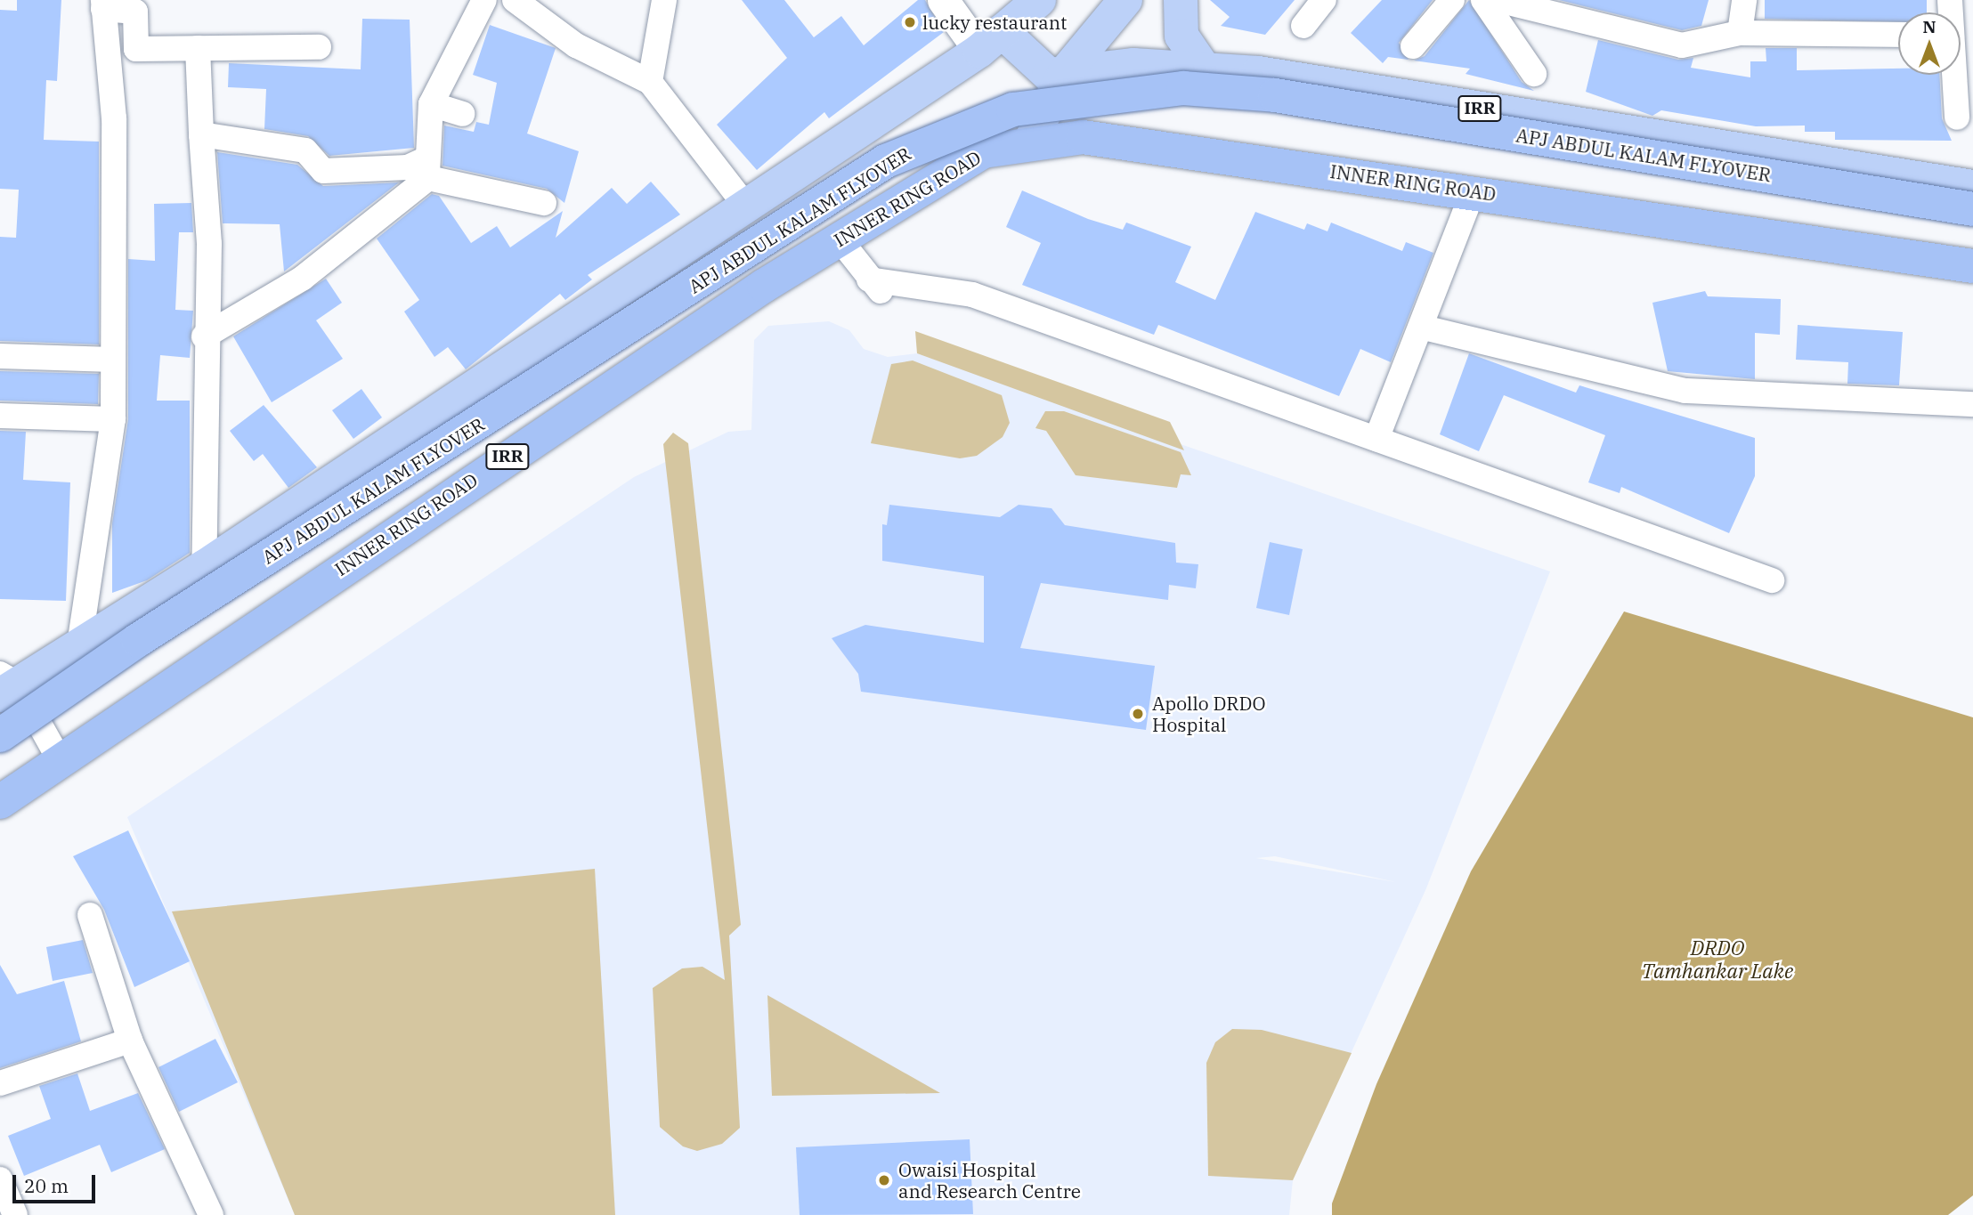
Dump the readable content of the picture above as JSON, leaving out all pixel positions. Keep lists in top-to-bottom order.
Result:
{
  "streets": {
    "highway": ["IRR", "APJ ABDUL KALAM FLYOVER", "INNER RING ROAD"]
  },
  "water": ["DRDO Tamhankar Lake"],
  "places": ["lucky restaurant", "Apollo DRDO Hospital", "Owaisi Hospital and Research Centre"],
  "scale_bar": "20 m",
  "north": "top"
}
